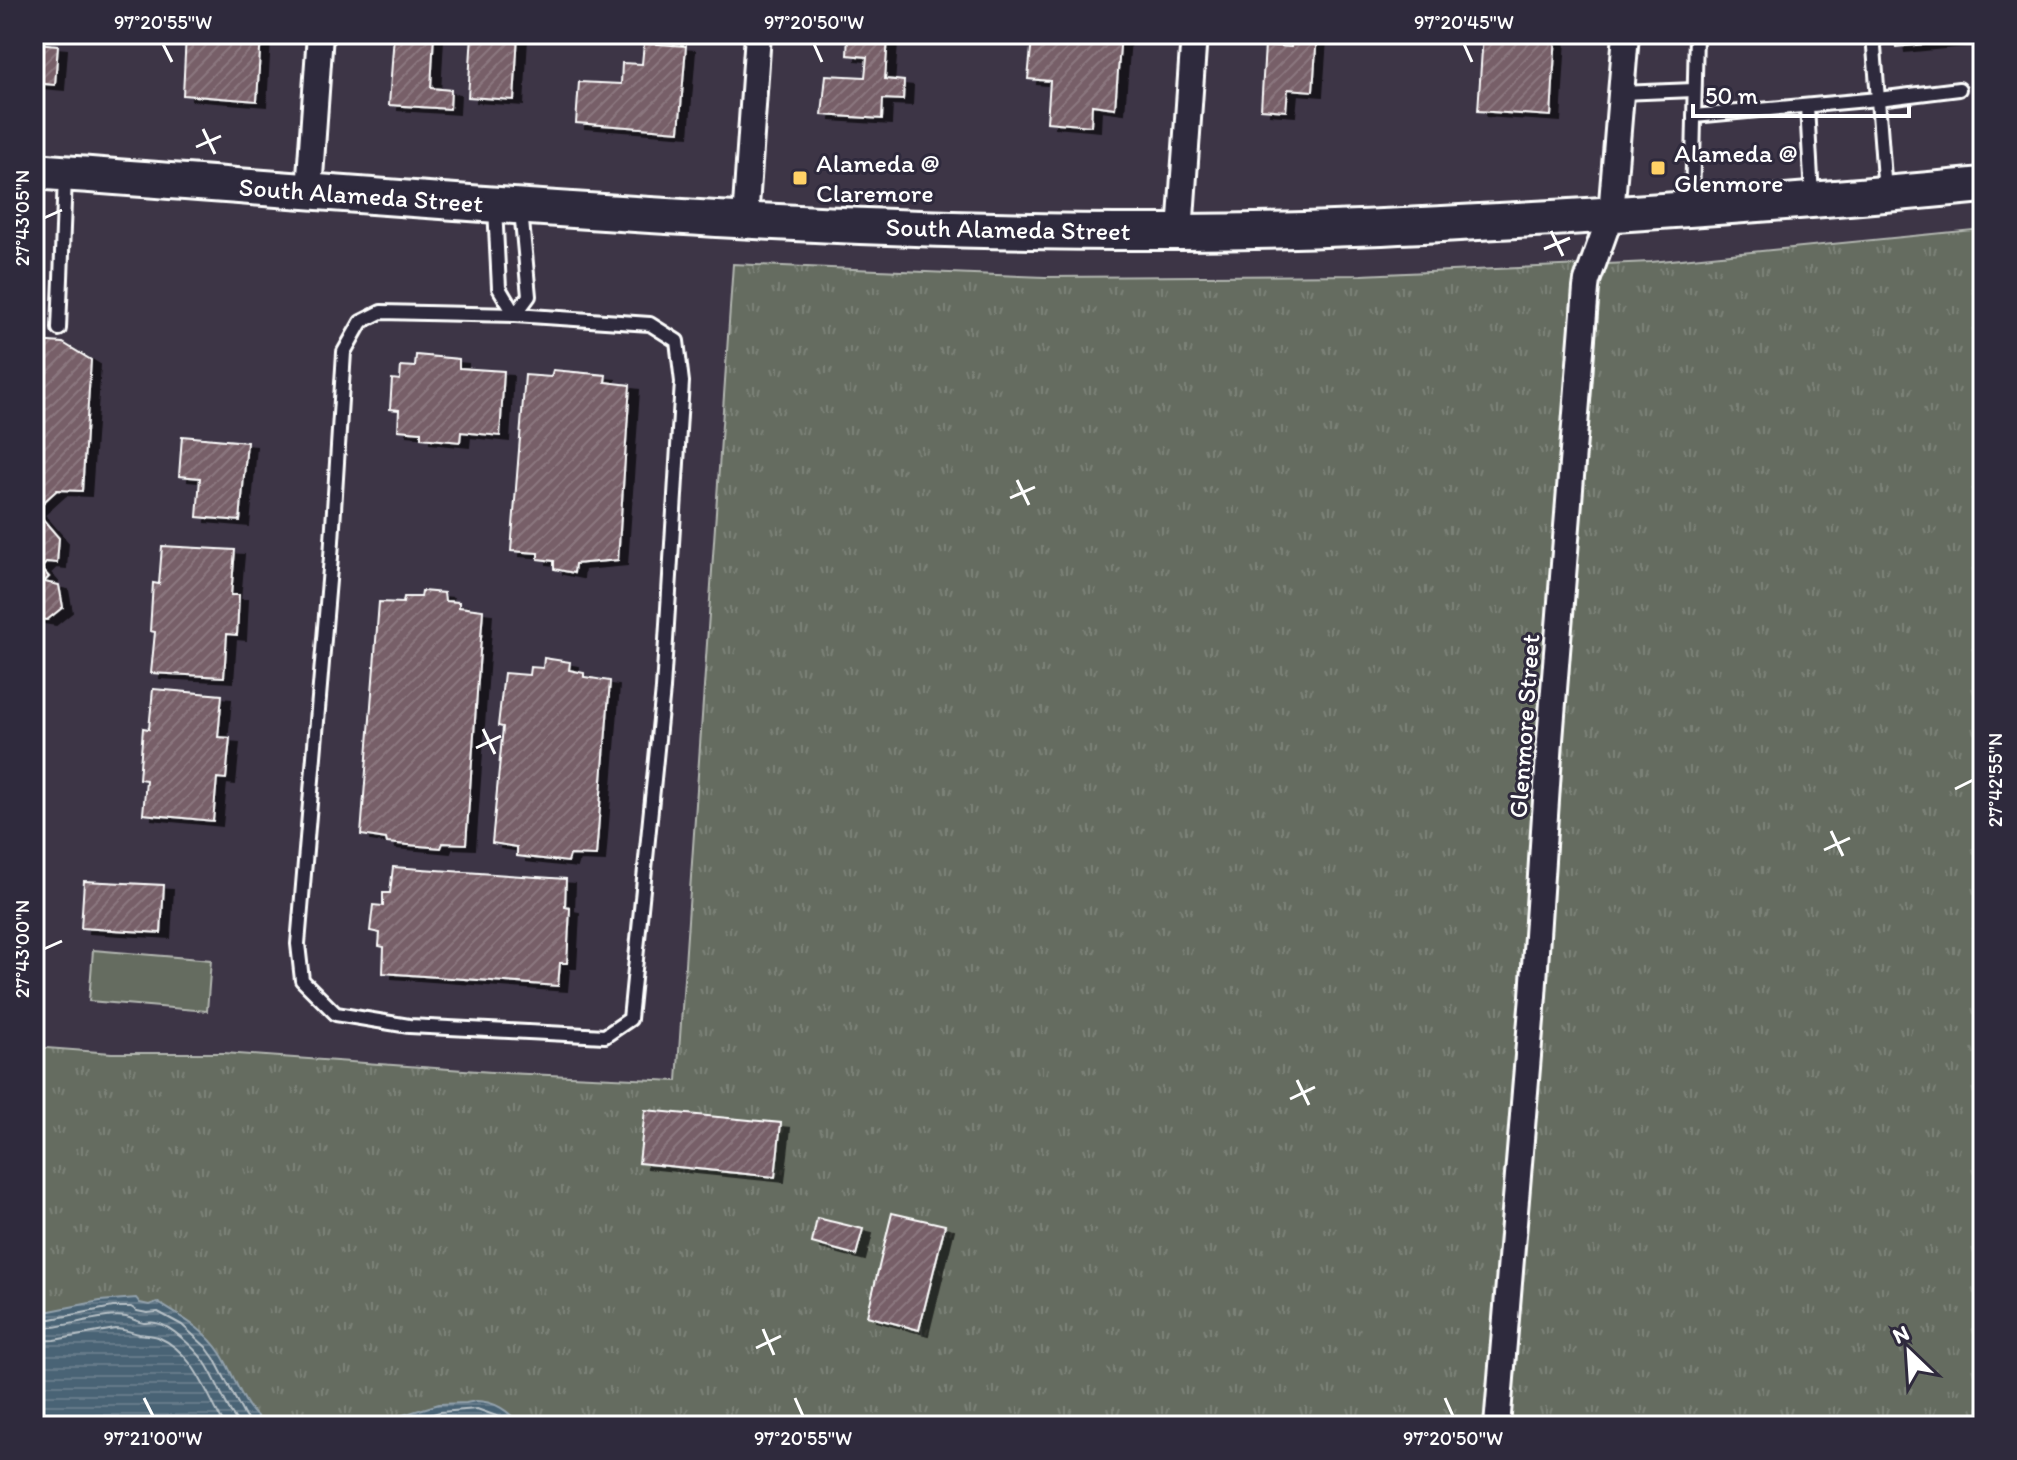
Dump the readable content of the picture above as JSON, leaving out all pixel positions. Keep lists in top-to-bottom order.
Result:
{
  "streets": {
    "main road": ["South Alameda Street"],
    "street": ["Glenmore Street"]
  },
  "crossings": [
    ["South Alameda Street", "Glenmore Street"]
  ],
  "places": {
    "transit": ["Alameda @ Glenmore", "Alameda @ Claremore"]
  },
  "scale_bar": "50 m",
  "north": "top left",
  "coordinates": [
    "97°20'55\"W",
    "97°20'50\"W",
    "97°20'45\"W",
    "27°43'05\"N",
    "27°42'55\"N",
    "27°43'00\"N",
    "97°21'00\"W"
  ]
}
